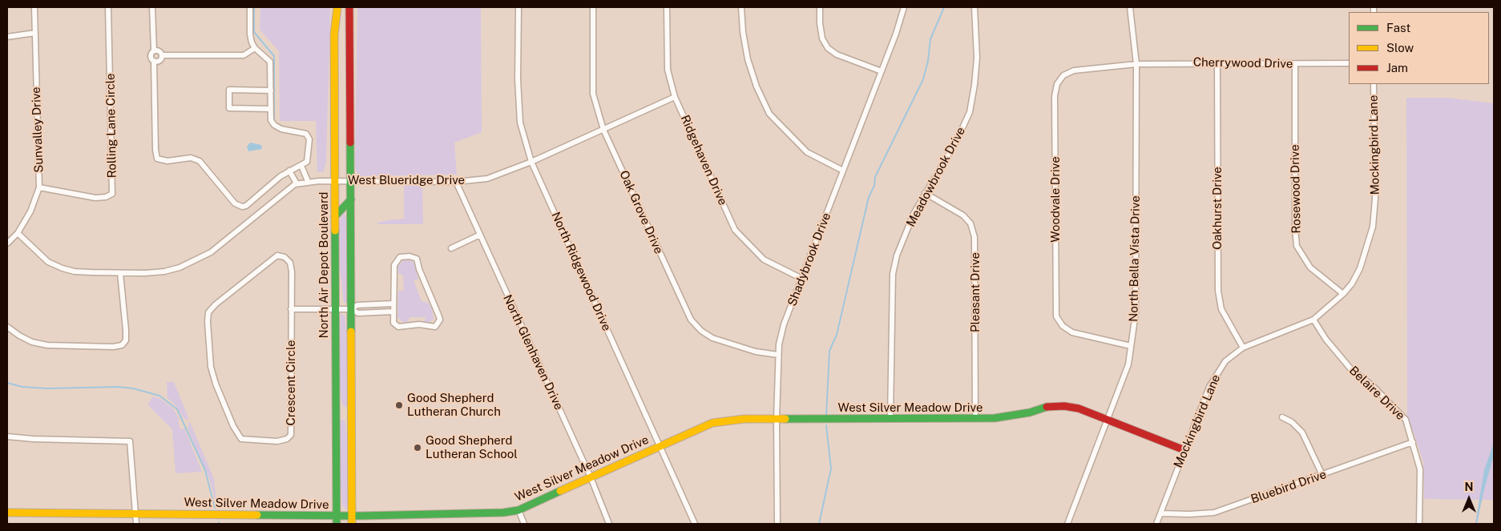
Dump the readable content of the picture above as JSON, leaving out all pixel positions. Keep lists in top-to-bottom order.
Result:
{
  "streets": {
    "street": [
      "Cherrywood Drive",
      "Rolling Lane Circle",
      "Sunvalley Drive",
      "Mockingbird Lane",
      "Ridgehaven Drive",
      "Meadowbrook Drive",
      "West Blueridge Drive",
      "Rosewood Drive",
      "Woodvale Drive",
      "Oakhurst Drive",
      "Oak Grove Drive",
      "North Bella Vista Drive",
      "Shadybrook Drive",
      "North Air Depot Boulevard",
      "North Ridgewood Drive",
      "Pleasant Drive",
      "North Glenhaven Drive",
      "Crescent Circle",
      "Belaire Drive",
      "West Silver Meadow Drive",
      "Bluebird Drive"
    ]
  },
  "crossings": [
    ["Cherrywood Drive", "Rosewood Drive"],
    ["Cherrywood Drive", "Woodvale Drive"],
    ["Cherrywood Drive", "Oakhurst Drive"],
    ["Cherrywood Drive", "North Bella Vista Drive"],
    ["Rolling Lane Circle", "Sunvalley Drive"],
    ["Sunvalley Drive", "West Blueridge Drive"],
    ["Mockingbird Lane", "Rosewood Drive"],
    ["Mockingbird Lane", "Oakhurst Drive"],
    ["Mockingbird Lane", "Belaire Drive"],
    ["Mockingbird Lane", "West Silver Meadow Drive"],
    ["Mockingbird Lane", "Bluebird Drive"],
    ["Ridgehaven Drive", "West Blueridge Drive"],
    ["Ridgehaven Drive", "Shadybrook Drive"],
    ["Meadowbrook Drive", "Pleasant Drive"],
    ["Meadowbrook Drive", "West Silver Meadow Drive"],
    ["West Blueridge Drive", "Oak Grove Drive"],
    ["West Blueridge Drive", "North Air Depot Boulevard"],
    ["West Blueridge Drive", "North Ridgewood Drive"],
    ["West Blueridge Drive", "North Glenhaven Drive"],
    ["Woodvale Drive", "North Bella Vista Drive"],
    ["Oak Grove Drive", "Shadybrook Drive"],
    ["North Bella Vista Drive", "West Silver Meadow Drive"],
    ["Shadybrook Drive", "West Silver Meadow Drive"],
    ["North Air Depot Boulevard", "West Silver Meadow Drive"],
    ["North Ridgewood Drive", "West Silver Meadow Drive"],
    ["Pleasant Drive", "West Silver Meadow Drive"],
    ["North Glenhaven Drive", "West Silver Meadow Drive"],
    ["Belaire Drive", "Bluebird Drive"]
  ],
  "places": ["Good Shepherd Lutheran Church", "Good Shepherd Lutheran School"],
  "legend": ["Fast", "Slow", "Jam"],
  "north": "top"
}
